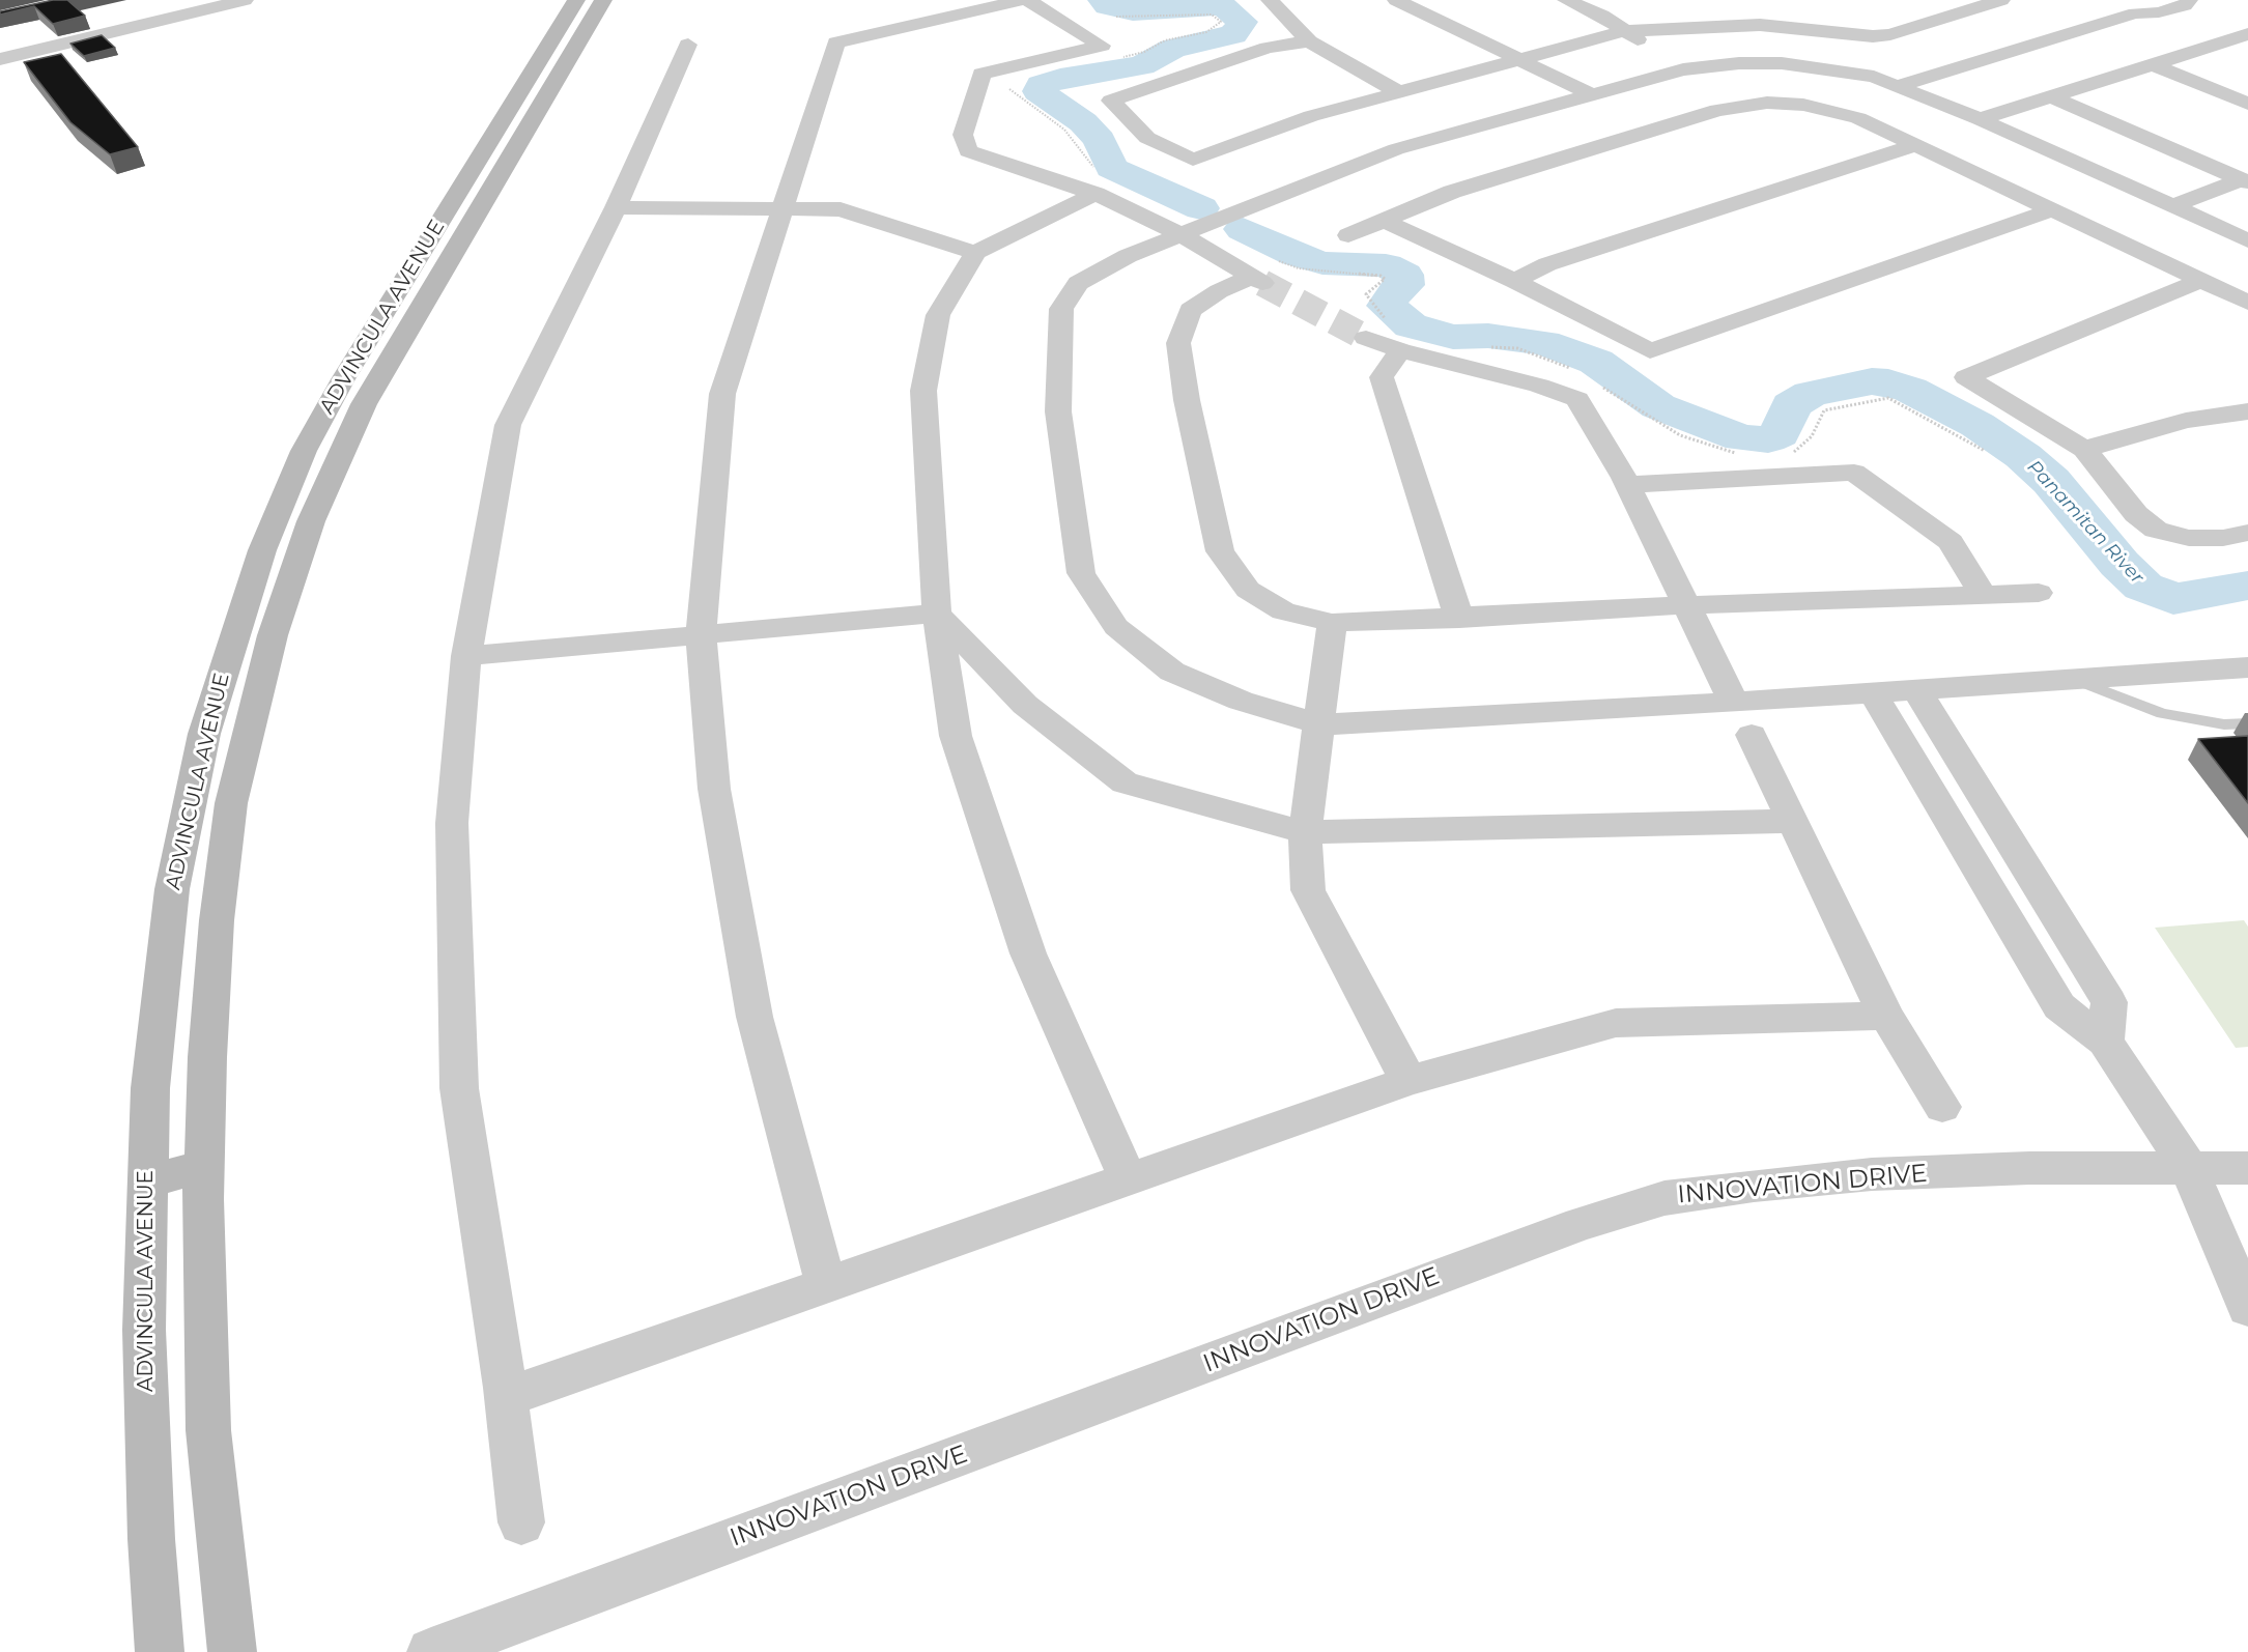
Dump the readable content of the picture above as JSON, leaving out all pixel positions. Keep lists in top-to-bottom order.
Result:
{
  "streets": {
    "main road": ["ADVINCULA AVENUE"],
    "street": ["INNOVATION DRIVE"]
  },
  "water": ["Panamitan River"]
}
